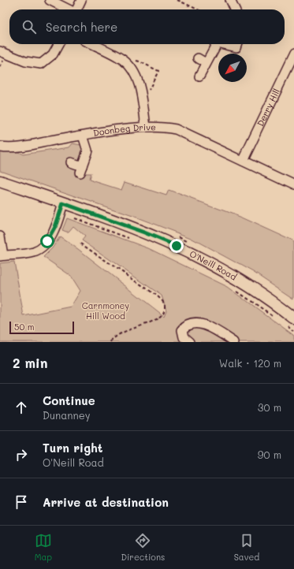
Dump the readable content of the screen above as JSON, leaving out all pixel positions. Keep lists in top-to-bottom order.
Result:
{
  "streets": {
    "main road": ["O'Neill Road"],
    "street": ["Derry Hill", "Doonbeg Drive"]
  },
  "crossings": [
    ["Derry Hill", "Doonbeg Drive"]
  ],
  "parks": ["Carnmoney Hill Wood"],
  "scale_bar": "50 m",
  "north": "bottom left",
  "page": {
    "search": "Search here",
    "scale": "50 m",
    "heading": ["2 min", "Walk · 120 m"],
    "list": [
      ["Continue", "Dunanney", "30 m"],
      ["Turn right", "O'Neill Road", "90 m"],
      "Arrive at destination"
    ],
    "nav": ["Map", "Directions", "Saved"]
  }
}
